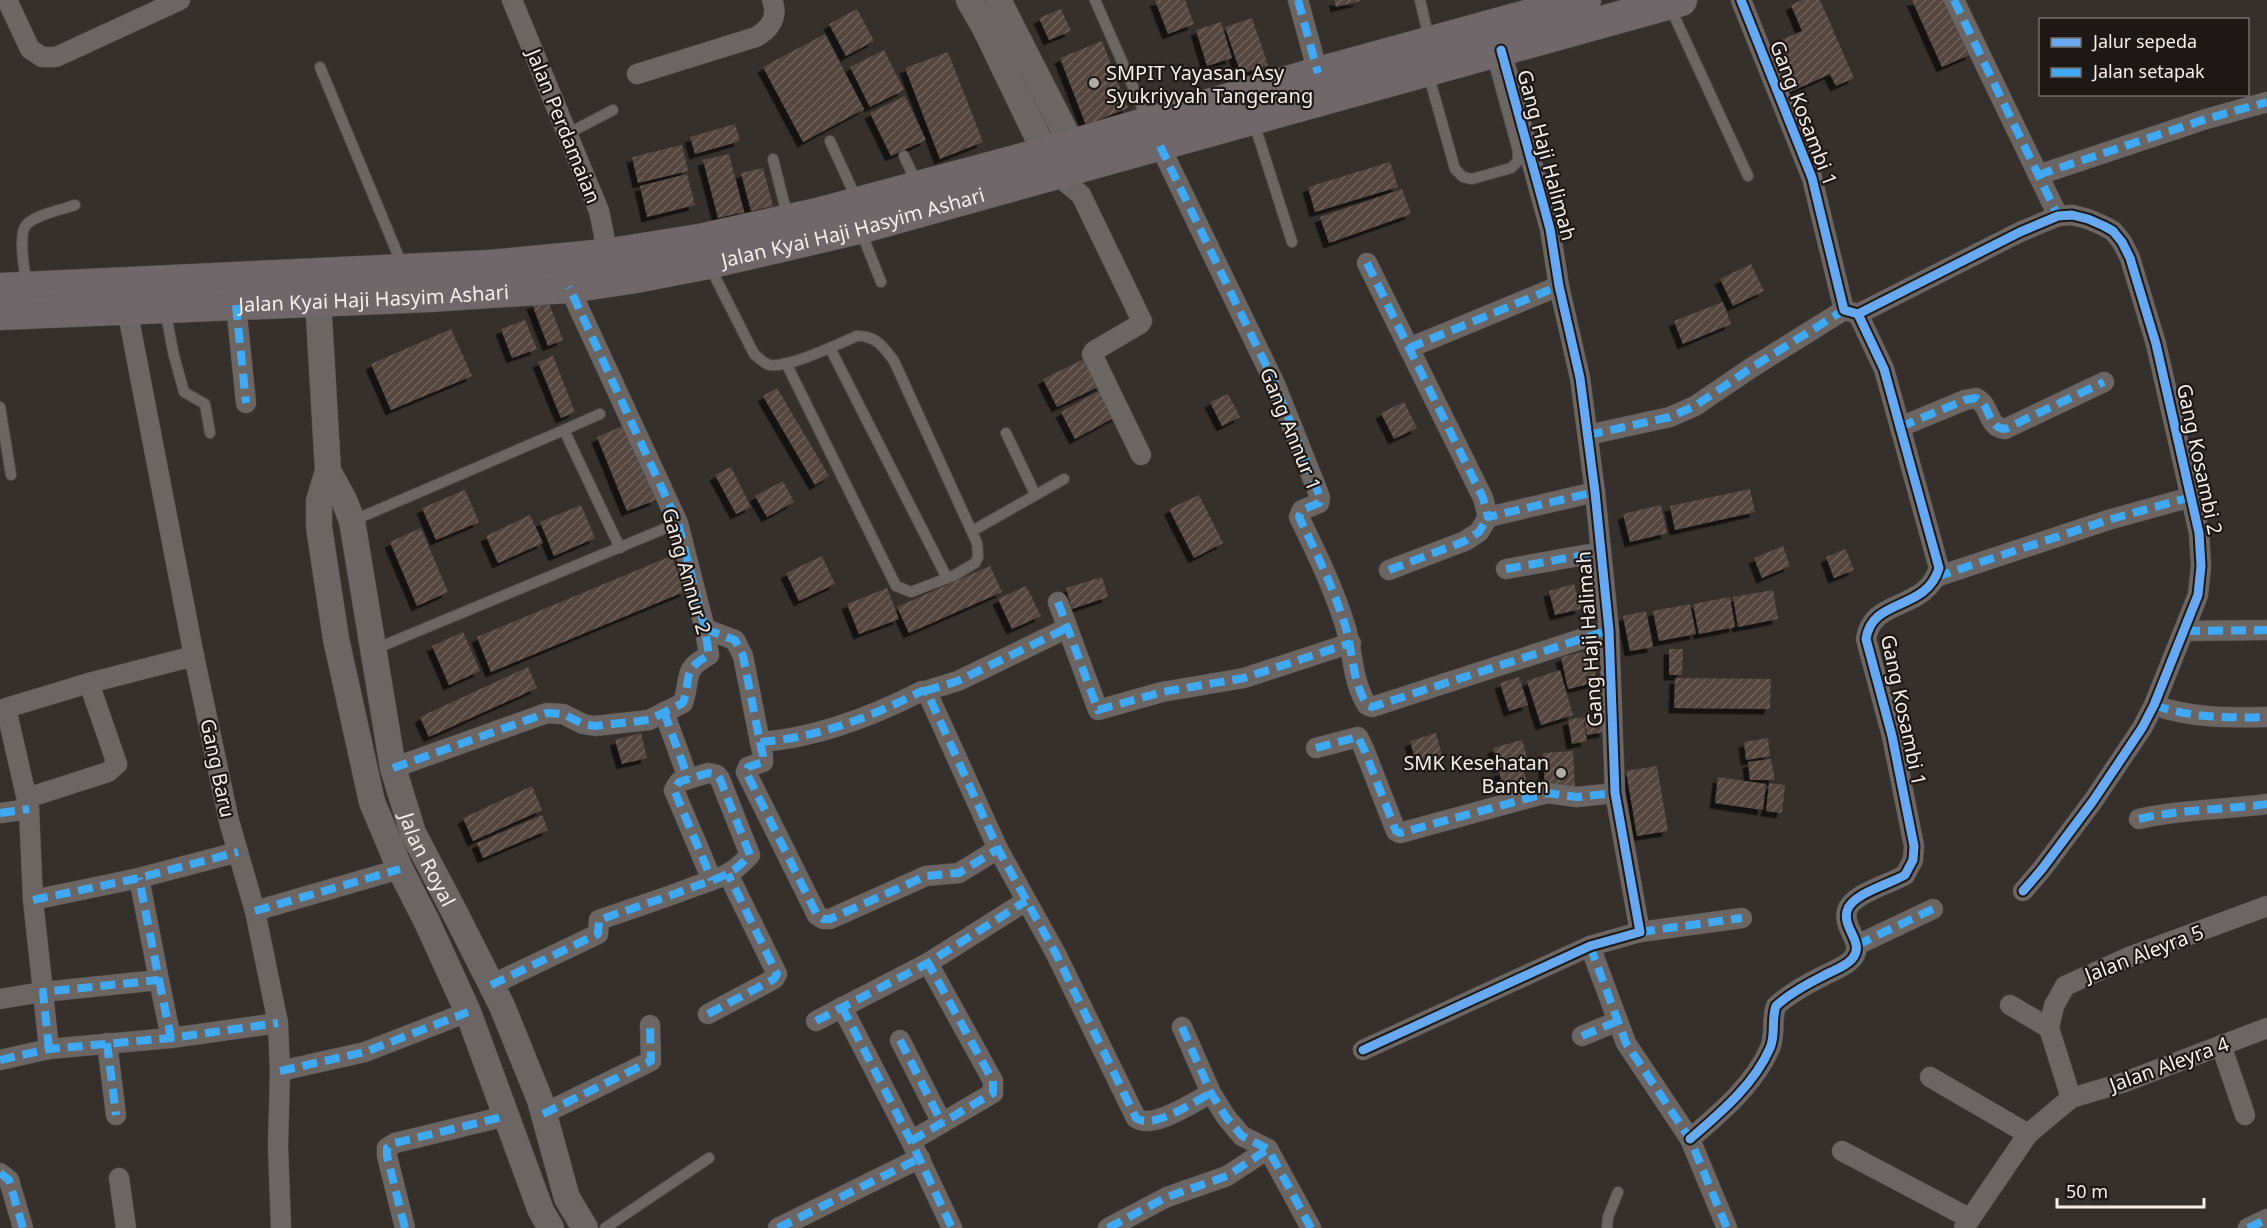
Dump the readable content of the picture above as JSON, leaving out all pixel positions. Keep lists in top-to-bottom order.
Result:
{
  "streets": {
    "main road": ["Jalan Kyai Haji Hasyim Ashari"],
    "street": [
      "Gang Kosambi 1",
      "Jalan Perdamaian",
      "Gang Haji Halimah",
      "Gang Annur 1",
      "Gang Kosambi 2",
      "Gang Annur 2",
      "Gang Baru",
      "Jalan Royal",
      "Jalan Aleyra 5",
      "Jalan Aleyra 4"
    ]
  },
  "crossings": [
    ["Jalan Perdamaian", "Jalan Kyai Haji Hasyim Ashari"],
    ["Gang Haji Halimah", "Jalan Kyai Haji Hasyim Ashari"],
    ["Gang Haji Halimah", "Gang Annur 1"],
    ["Jalan Kyai Haji Hasyim Ashari", "Gang Annur 1"],
    ["Jalan Kyai Haji Hasyim Ashari", "Gang Annur 2"],
    ["Jalan Kyai Haji Hasyim Ashari", "Gang Baru"],
    ["Jalan Kyai Haji Hasyim Ashari", "Jalan Royal"],
    ["Gang Annur 2", "Jalan Royal"]
  ],
  "places": ["SMPIT Yayasan Asy Syukriyyah Tangerang", "SMK Kesehatan Banten"],
  "legend": ["Jalur sepeda", "Jalan setapak"],
  "scale_bar": "50 m"
}
